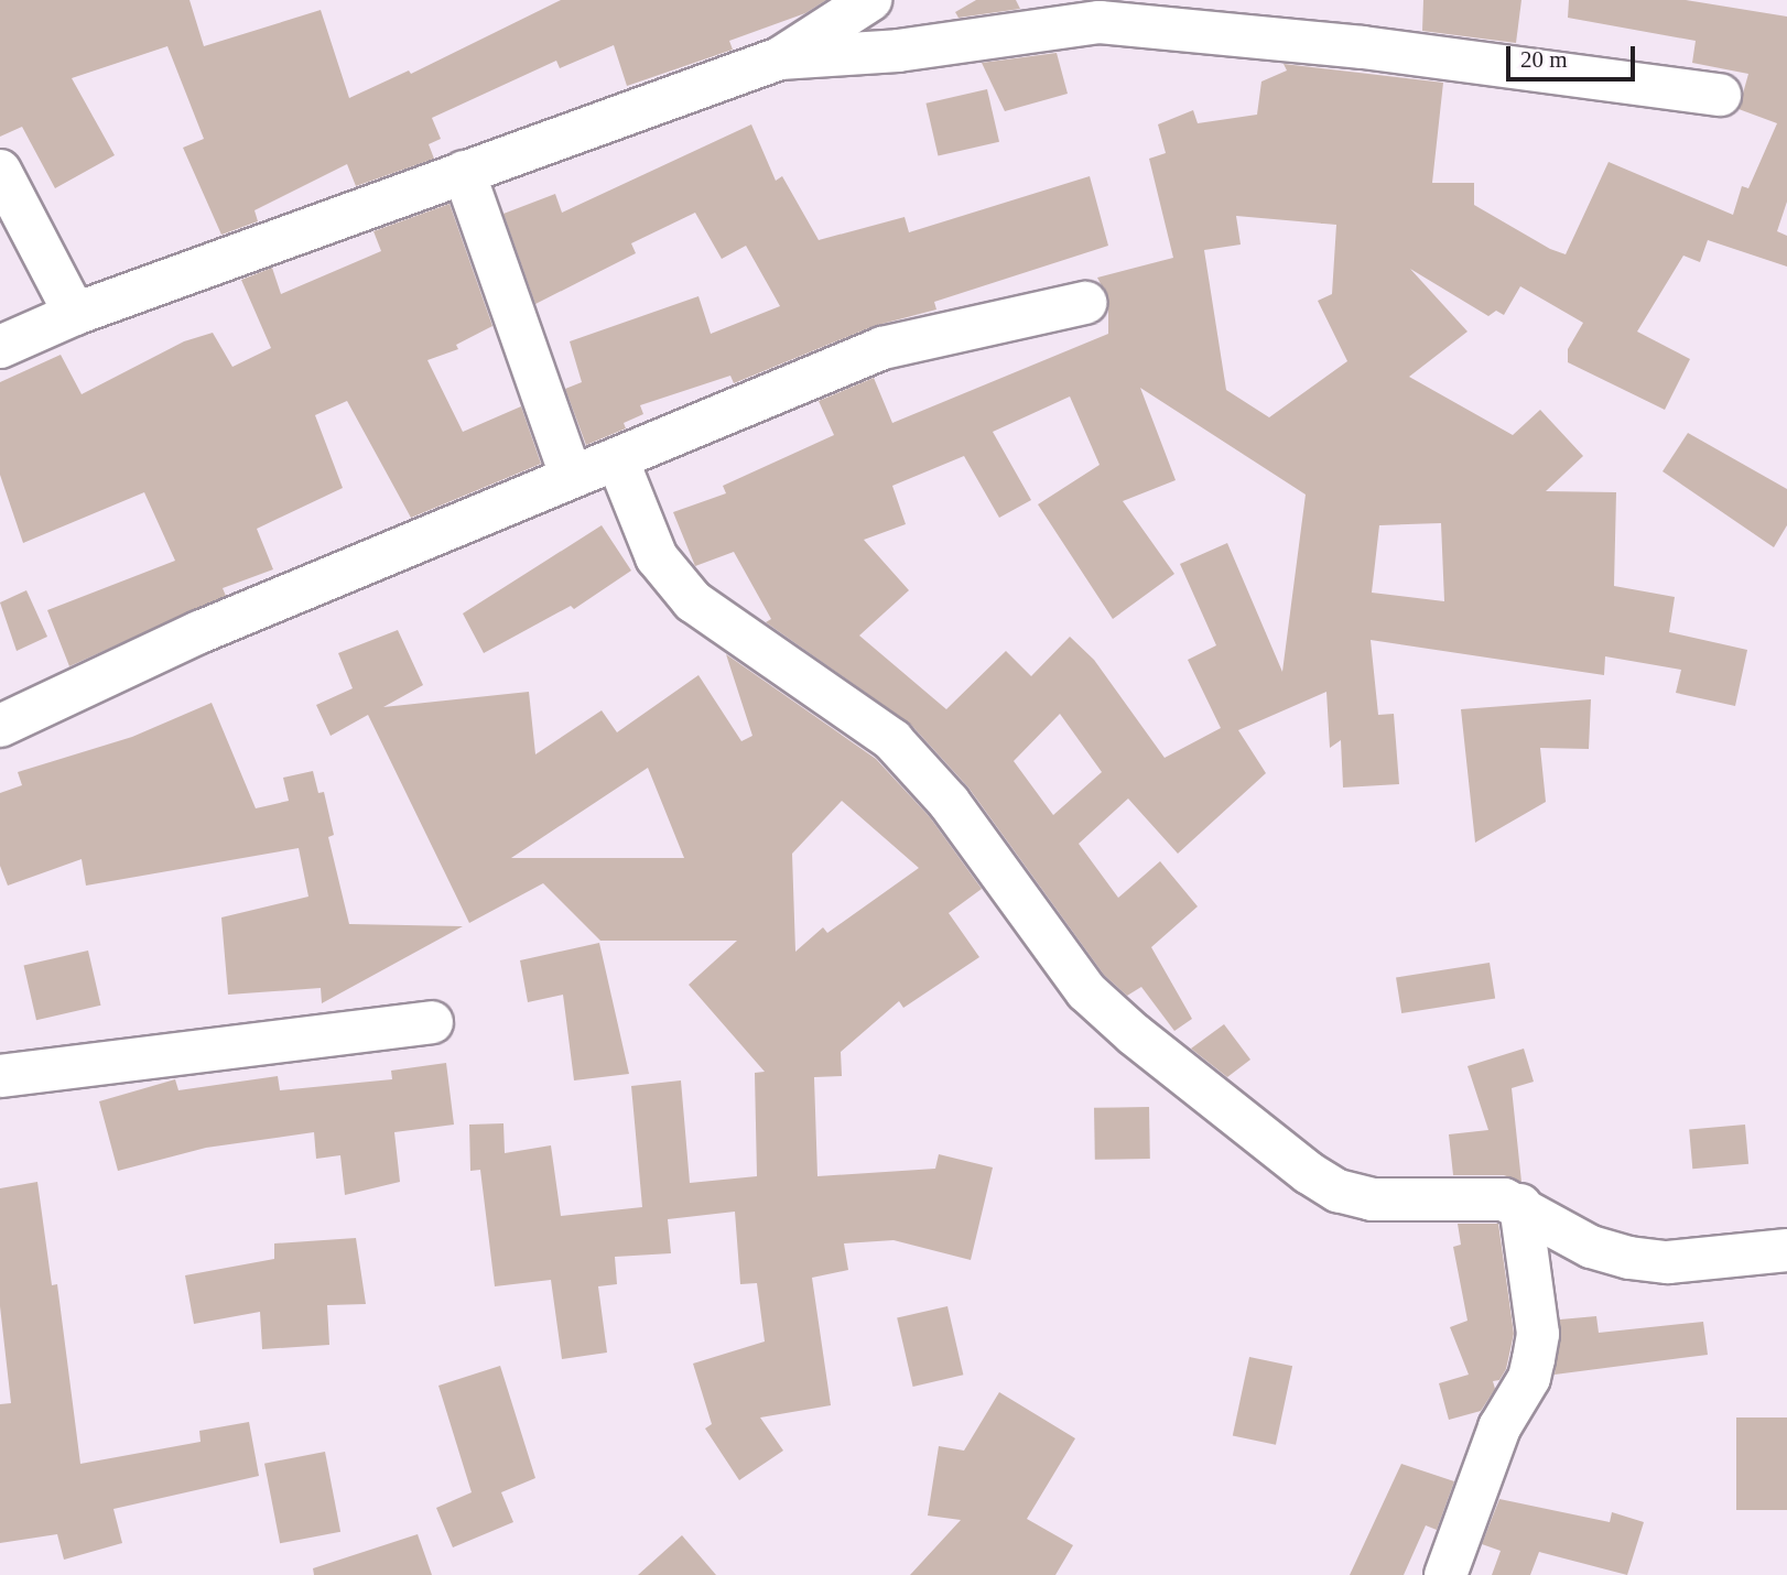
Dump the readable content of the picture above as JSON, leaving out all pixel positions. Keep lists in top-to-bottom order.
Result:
{
  "scale_bar": "20 m"
}
